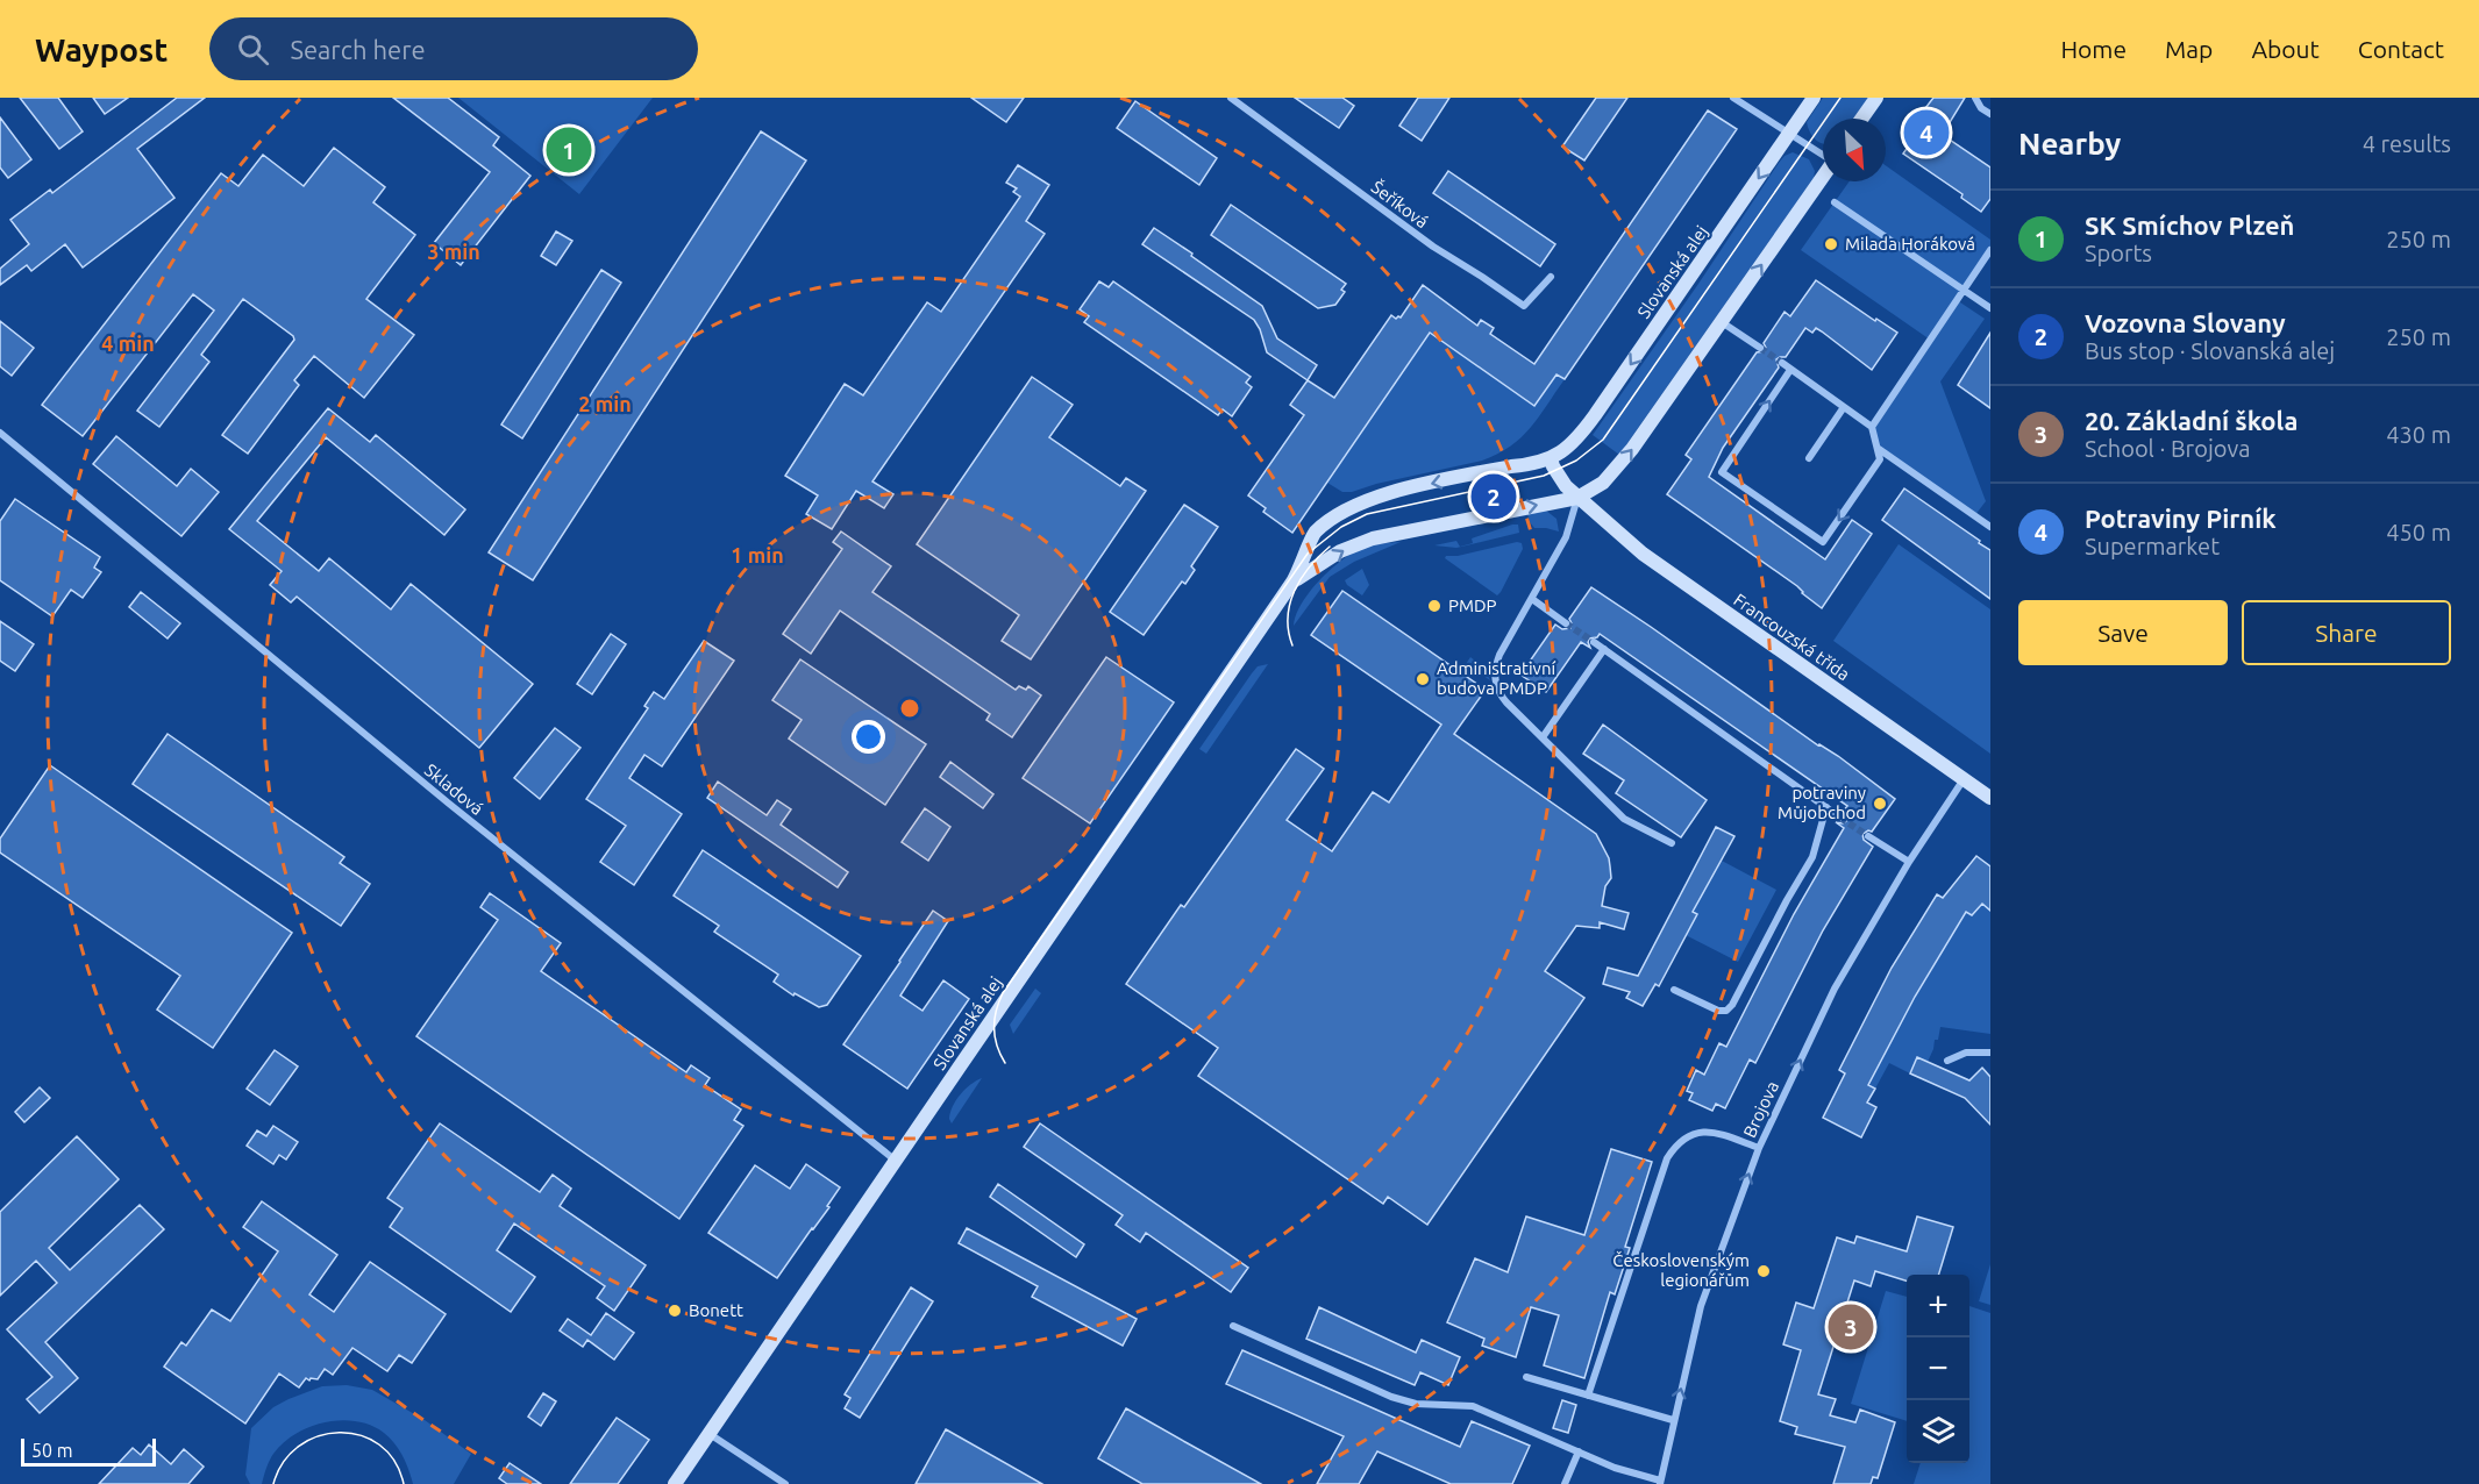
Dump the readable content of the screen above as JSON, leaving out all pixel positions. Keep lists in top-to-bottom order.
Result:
{
  "streets": {
    "main road": ["Slovanská alej", "Francouzská třída"],
    "street": ["Šeříková", "Skladová", "Brojova"]
  },
  "crossings": [
    ["Slovanská alej", "Francouzská třída"],
    ["Slovanská alej", "Skladová"],
    ["Francouzská třída", "Brojova"]
  ],
  "one_way": ["Brojova"],
  "places": [
    "Milada Horáková",
    "PMDP",
    "Administrativní budova PMDP",
    "potraviny Můjobchod",
    "Československým legionářům",
    "Bonett"
  ],
  "scale_bar": "50 m",
  "north": "bottom right",
  "page": {
    "header": "Waypost",
    "search": "Search here",
    "nav": [
      "Home",
      "Map",
      "About",
      "Contact"
    ],
    "heading": ["Nearby", "4 results"],
    "pins": [
      "4",
      "1",
      "2",
      "3"
    ],
    "list": [
      {
        "mark": "1",
        "name": "SK Smíchov Plzeň",
        "note": "Sports",
        "value": "250 m"
      },
      {
        "mark": "2",
        "name": "Vozovna Slovany",
        "note": "Bus stop · Slovanská alej",
        "value": "250 m"
      },
      {
        "mark": "3",
        "name": "20. Základní škola",
        "note": "School · Brojova",
        "value": "430 m"
      },
      {
        "mark": "4",
        "name": "Potraviny Pirník",
        "note": "Supermarket",
        "value": "450 m"
      }
    ],
    "buttons": ["Save", "Share"],
    "map_buttons": ["+", "−"],
    "scale": "50 m"
  },
  "rings": [
    "3 min",
    "4 min",
    "2 min",
    "1 min"
  ]
}
